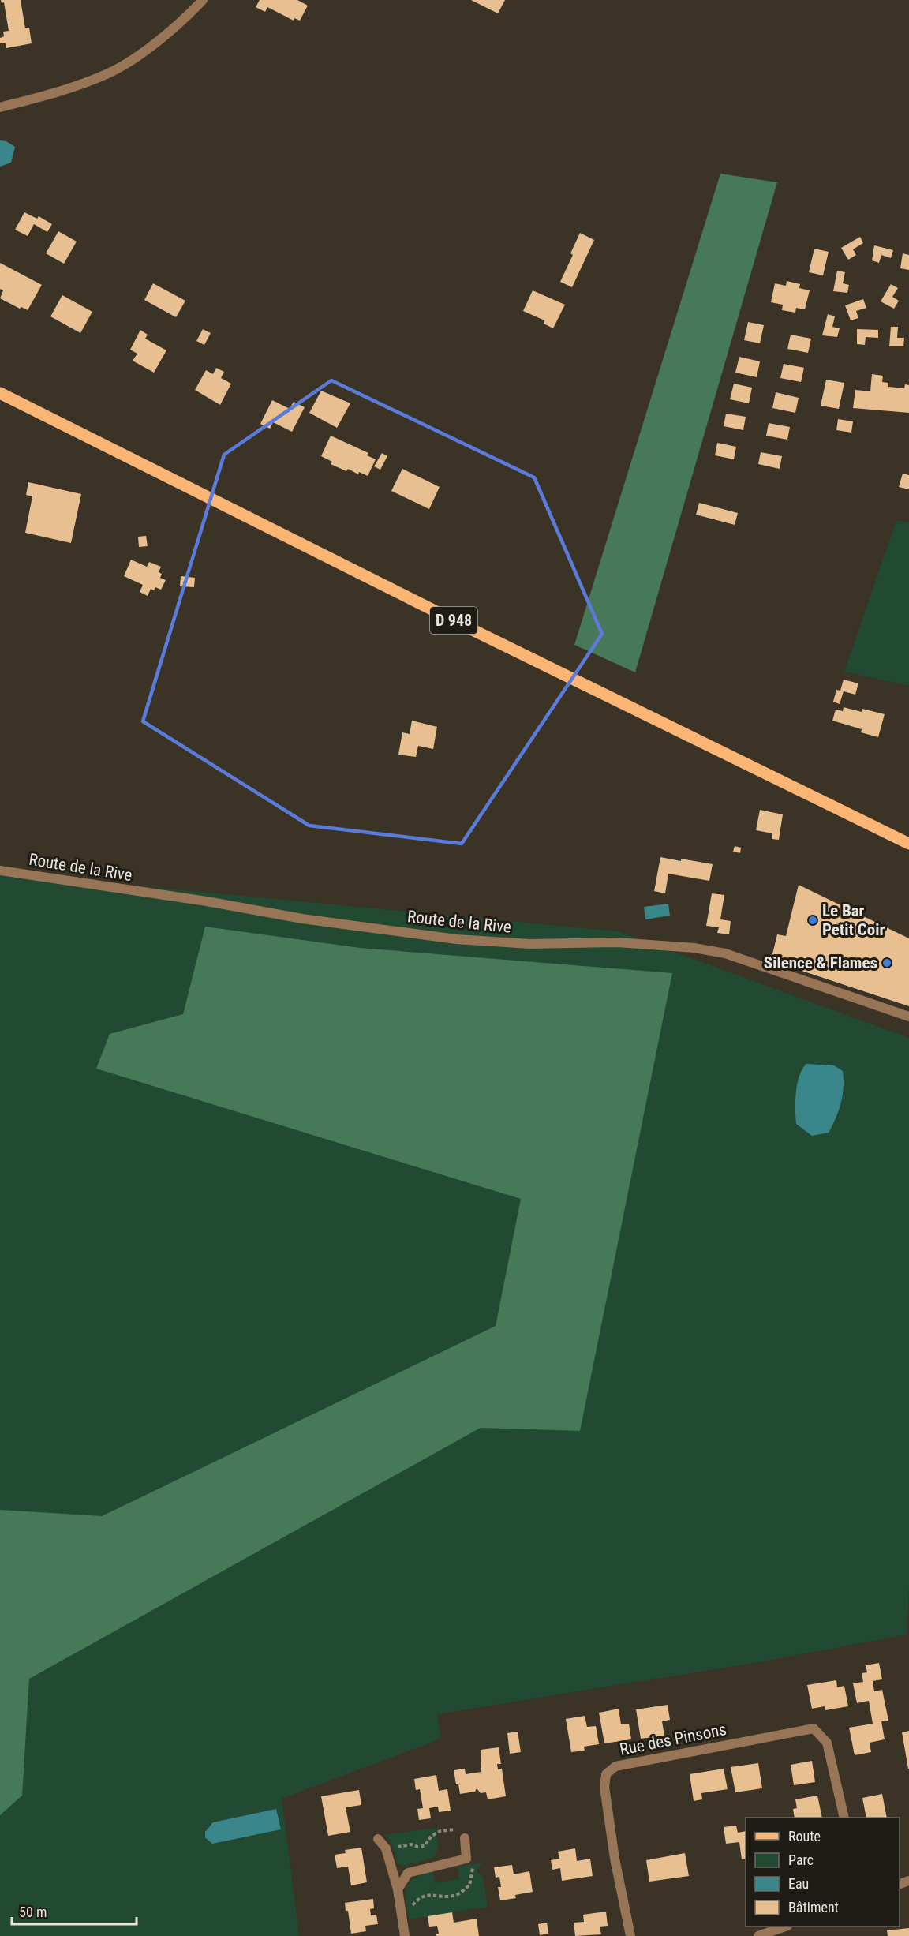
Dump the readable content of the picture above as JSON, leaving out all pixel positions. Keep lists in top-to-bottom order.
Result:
{
  "streets": {
    "main road": ["D 948"],
    "street": ["Route de la Rive", "Rue des Pinsons"]
  },
  "places": ["Le Bar Petit Coir", "Silence & Flames"],
  "legend": [
    "Route",
    "Parc",
    "Eau",
    "Bâtiment"
  ],
  "scale_bar": "50 m"
}
